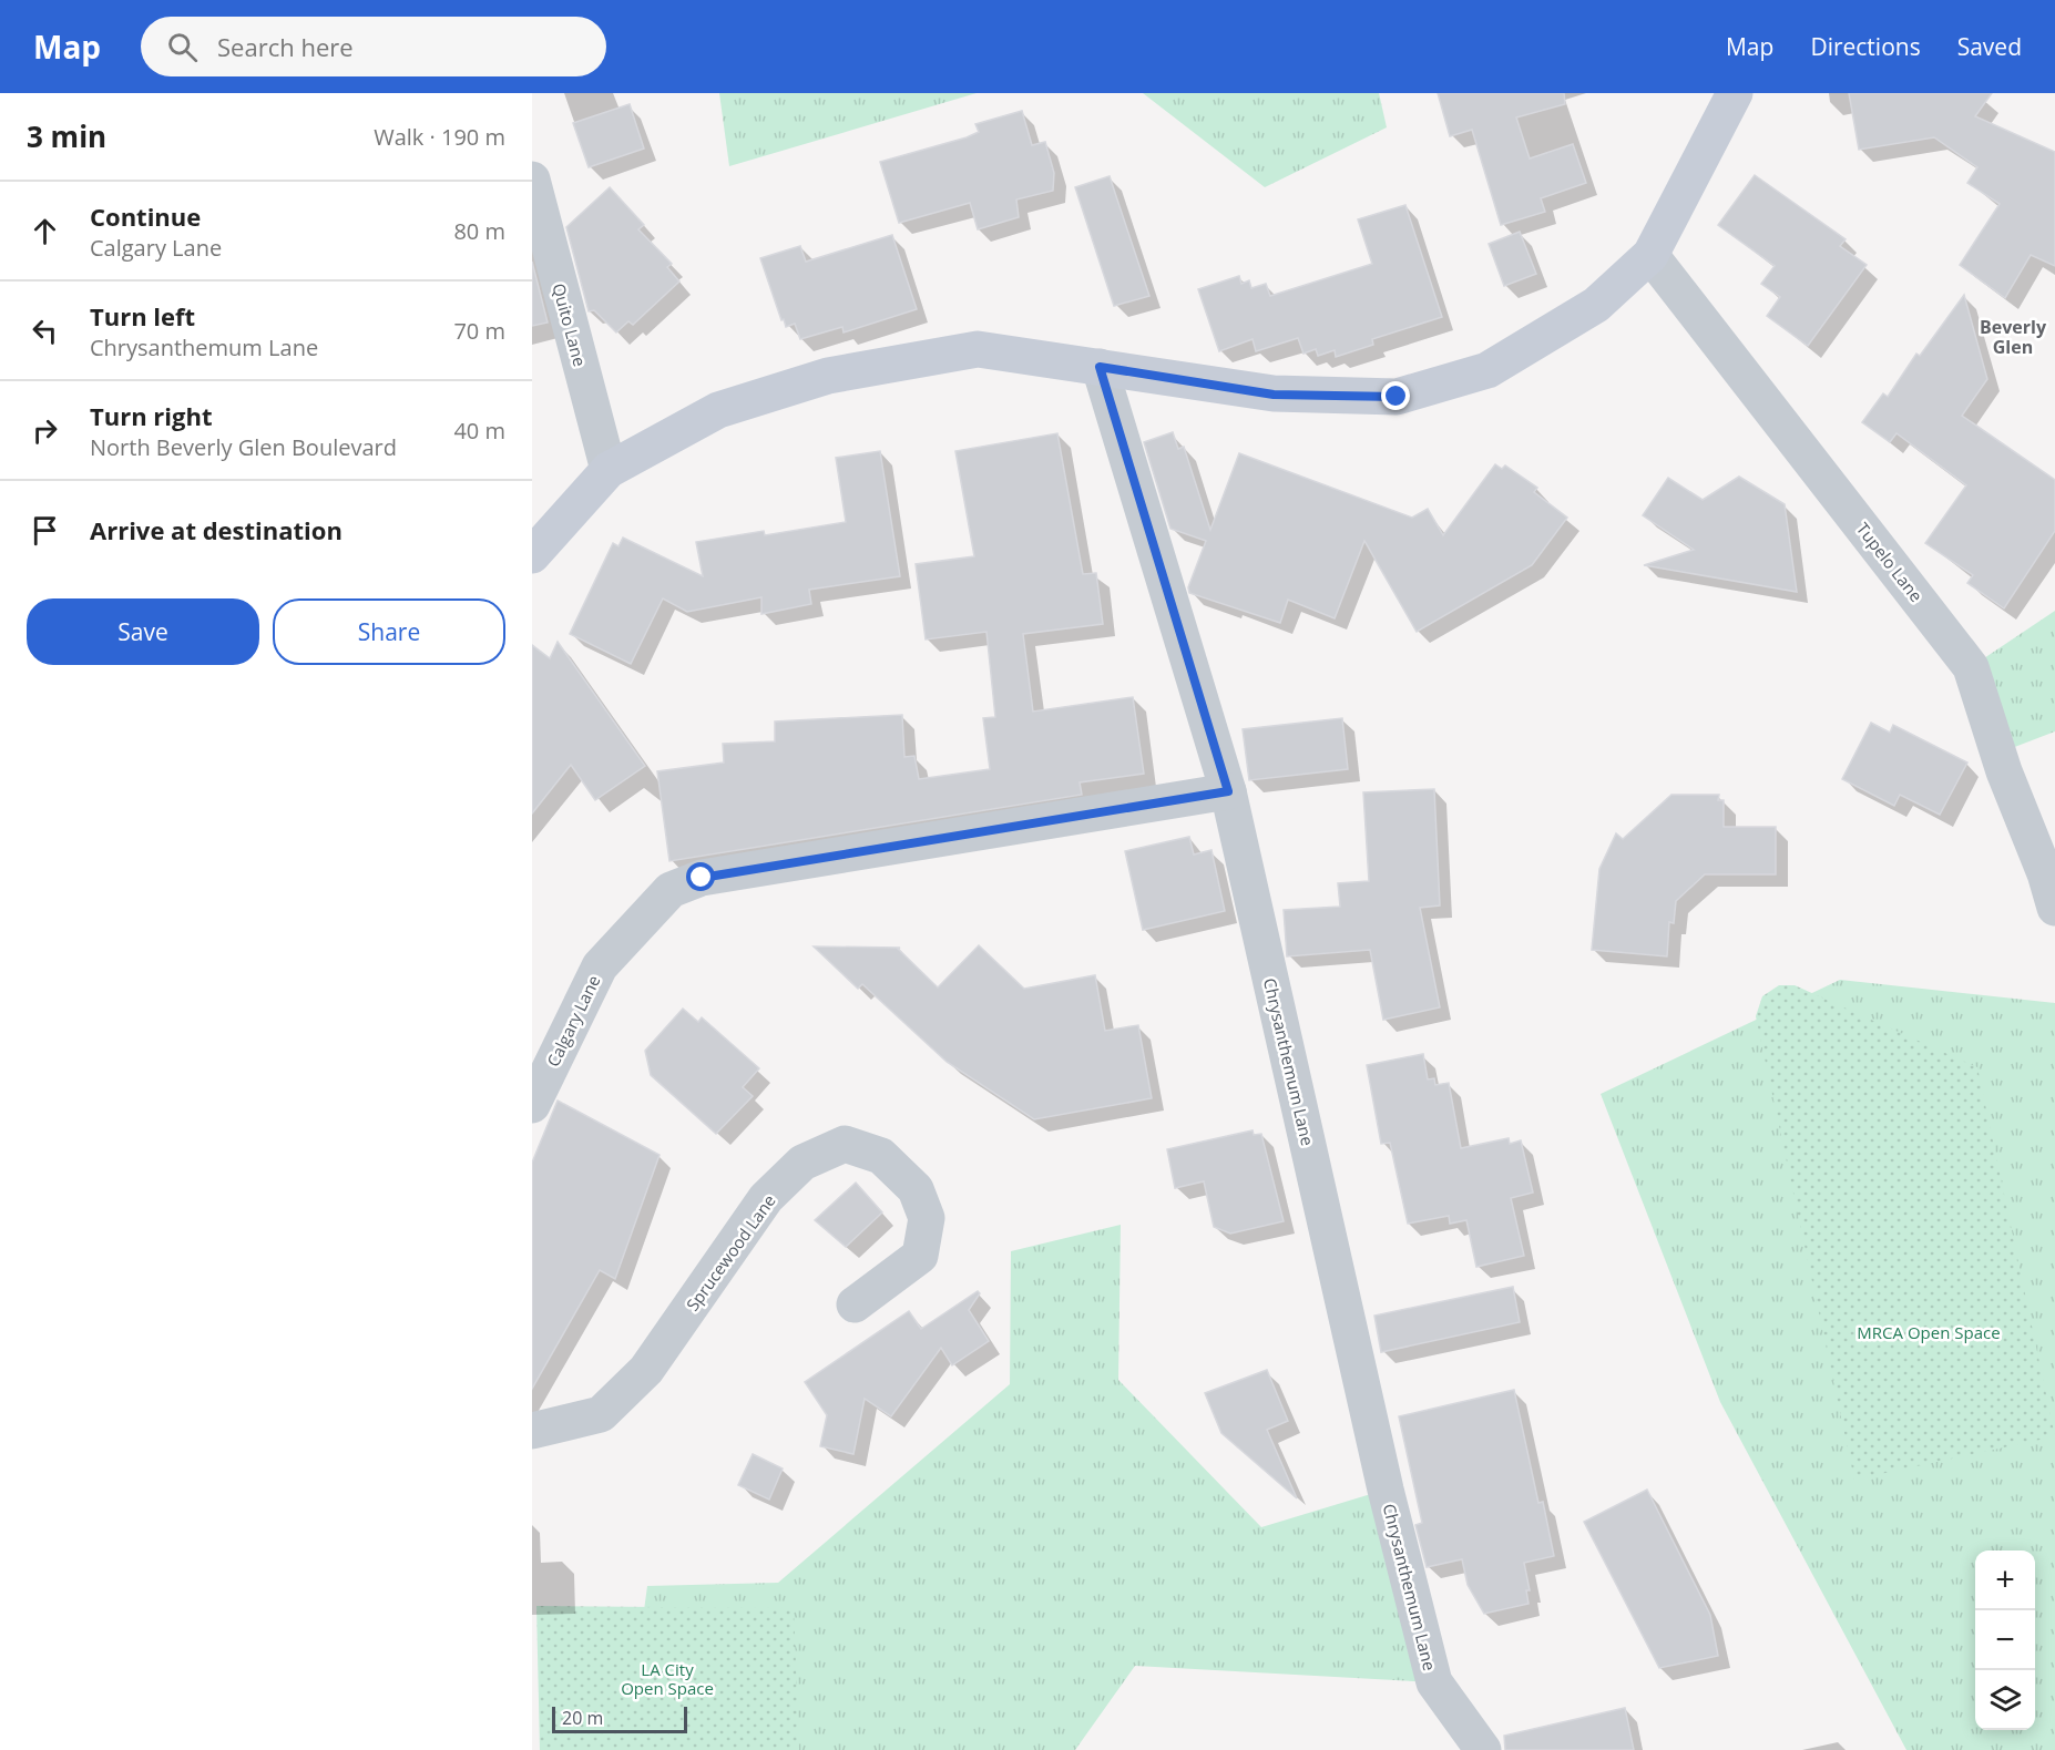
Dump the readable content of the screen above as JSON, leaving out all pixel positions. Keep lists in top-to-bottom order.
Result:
{
  "streets": {
    "street": [
      "Quito Lane",
      "Tupelo Lane",
      "Calgary Lane",
      "Chrysanthemum Lane",
      "Sprucewood Lane"
    ]
  },
  "crossings": [
    ["Calgary Lane", "Chrysanthemum Lane"]
  ],
  "districts": ["Beverly Glen"],
  "parks": ["MRCA Open Space", "LA City Open Space"],
  "scale_bar": "20 m",
  "page": {
    "header": "Map",
    "search": "Search here",
    "nav": ["Map", "Directions", "Saved"],
    "heading": ["3 min", "Walk · 190 m"],
    "list": [
      ["Continue", "Calgary Lane", "80 m"],
      ["Turn left", "Chrysanthemum Lane", "70 m"],
      ["Turn right", "North Beverly Glen Boulevard", "40 m"],
      "Arrive at destination"
    ],
    "buttons": ["Save", "Share"],
    "map_buttons": ["+", "−"],
    "scale": "20 m"
  }
}
